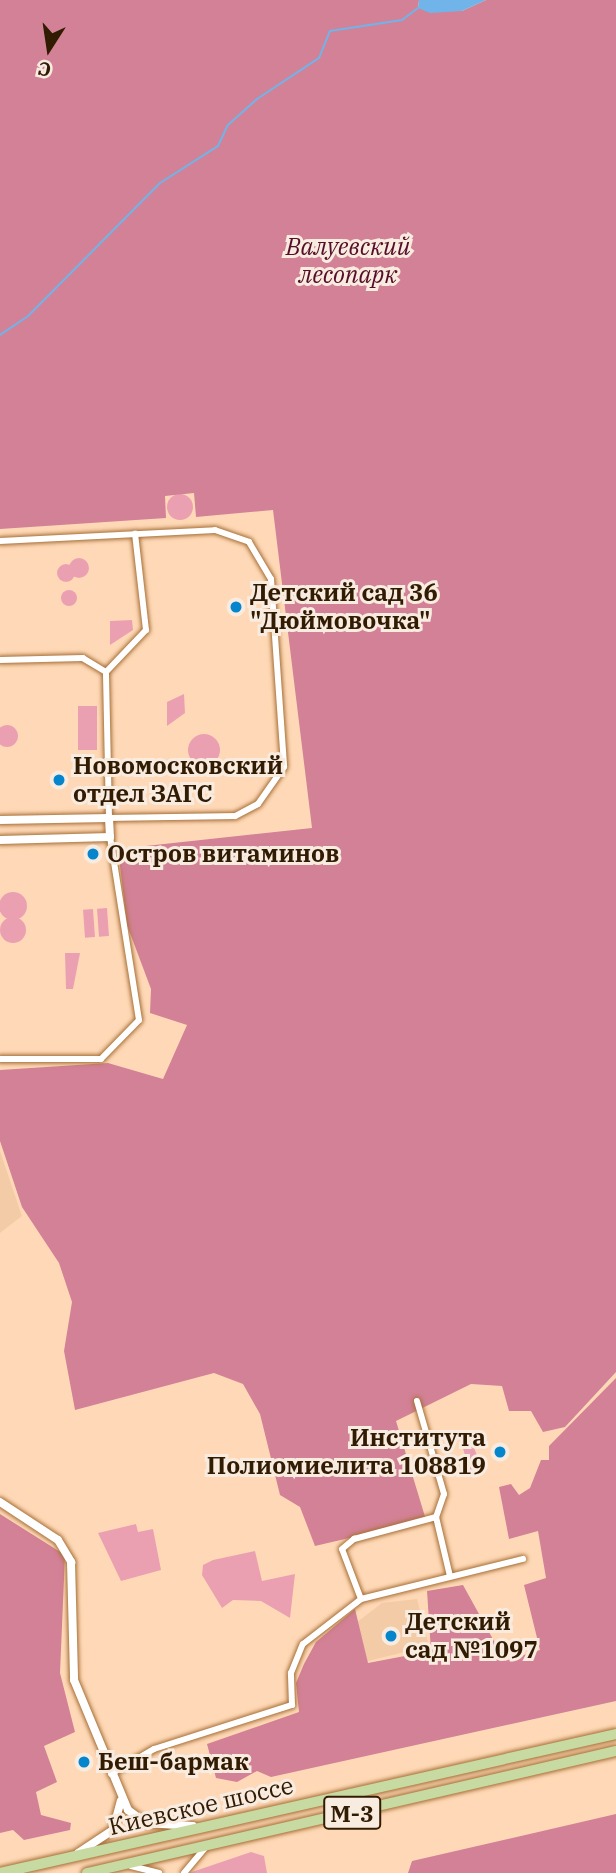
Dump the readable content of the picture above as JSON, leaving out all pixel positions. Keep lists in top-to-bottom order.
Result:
{
  "streets": {
    "highway": ["Киевское шоссе", "М-3"]
  },
  "parks": ["Валуевский лесопарк"],
  "places": [
    "Детский сад 36 \"Дюймовочка\"",
    "Новомосковский отдел ЗАГС",
    "Остров витаминов",
    "Института Полиомиелита 108819",
    "Детский сад №1097",
    "Беш-бармак"
  ],
  "north": "bottom"
}
